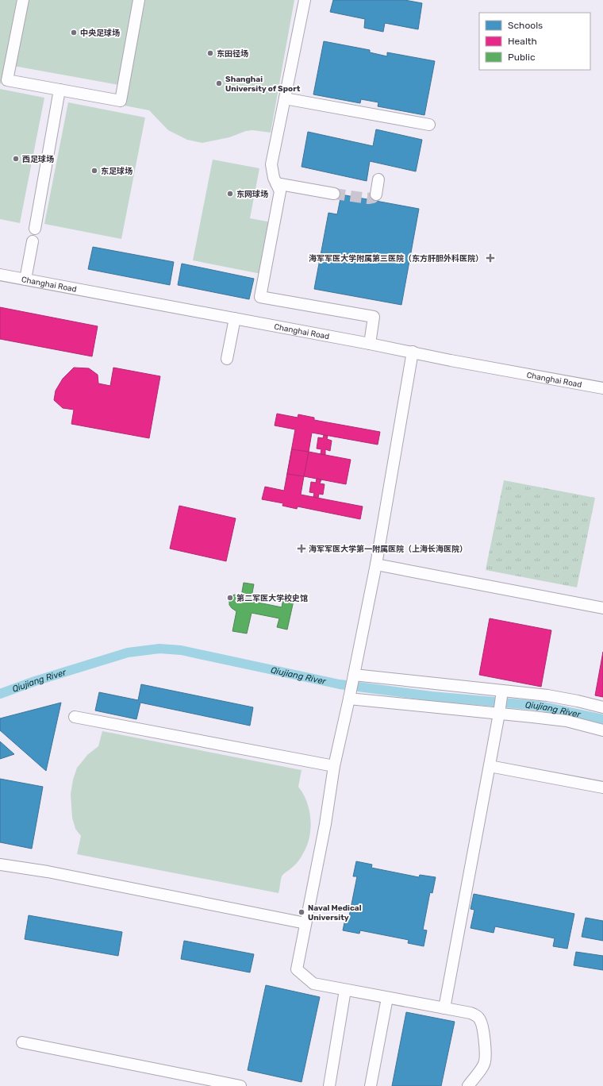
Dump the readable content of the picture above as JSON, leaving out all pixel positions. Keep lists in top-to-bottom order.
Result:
{
  "streets": {
    "street": ["Changhai Road"]
  },
  "water": ["Qiujiang River"],
  "places": {
    "other": [
      "中央足球场",
      "东田径场",
      "Shanghai University of Sport",
      "西足球场",
      "东足球场",
      "东网球场",
      "第二军医大学校史馆",
      "Naval Medical University"
    ],
    "health": ["海军军医大学附属第三医院（东方肝胆外科医院）", "海军军医大学第一附属医院（上海长海医院）"]
  },
  "legend": ["Schools", "Health", "Public"]
}
